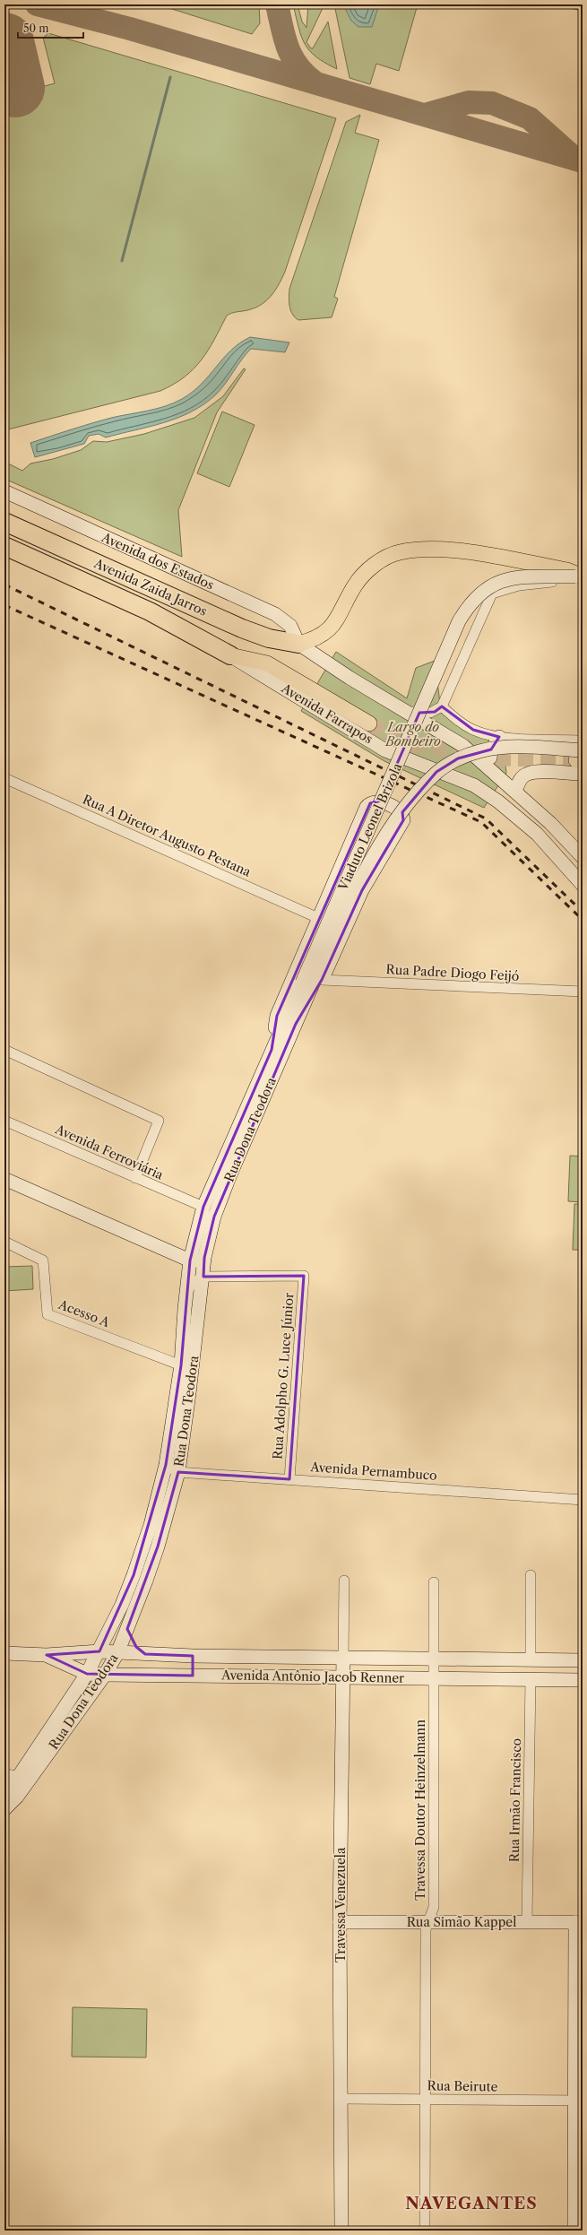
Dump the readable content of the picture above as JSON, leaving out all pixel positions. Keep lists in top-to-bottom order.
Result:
{
  "streets": {
    "highway": ["Avenida Zaida Jarros"],
    "main road": [
      "Avenida dos Estados",
      "Avenida Farrapos",
      "Viaduto Leonel Brizola",
      "Rua Dona Teodora",
      "Avenida Antônio Jacob Renner",
      "Travessa Venezuela",
      "Rua Simão Kappel"
    ],
    "street": [
      "Rua A Diretor Augusto Pestana",
      "Rua Padre Diogo Feijó",
      "Avenida Ferroviária",
      "Acesso A",
      "Rua Adolpho G. Luce Júnior",
      "Avenida Pernambuco",
      "Rua Irmão Francisco",
      "Travessa Doutor Heinzelmann",
      "Rua Beirute"
    ]
  },
  "crossings": [
    ["Avenida dos Estados", "Avenida Zaida Jarros"],
    ["Avenida Zaida Jarros", "Avenida Farrapos"],
    ["Viaduto Leonel Brizola", "Rua Dona Teodora"],
    ["Rua Dona Teodora", "Avenida Ferroviária"],
    ["Rua Dona Teodora", "Acesso A"],
    ["Rua Dona Teodora", "Rua Adolpho G. Luce Júnior"],
    ["Rua Dona Teodora", "Avenida Pernambuco"],
    ["Rua Dona Teodora", "Avenida Antônio Jacob Renner"],
    ["Rua Adolpho G. Luce Júnior", "Avenida Pernambuco"],
    ["Avenida Antônio Jacob Renner", "Rua Irmão Francisco"],
    ["Avenida Antônio Jacob Renner", "Travessa Doutor Heinzelmann"],
    ["Avenida Antônio Jacob Renner", "Travessa Venezuela"],
    ["Rua Irmão Francisco", "Rua Simão Kappel"],
    ["Travessa Doutor Heinzelmann", "Rua Simão Kappel"],
    ["Travessa Doutor Heinzelmann", "Rua Beirute"],
    ["Travessa Venezuela", "Rua Simão Kappel"],
    ["Travessa Venezuela", "Rua Beirute"]
  ],
  "districts": ["NAVEGANTES"],
  "parks": ["Largo do Bombeiro"],
  "scale_bar": "50 m"
}
